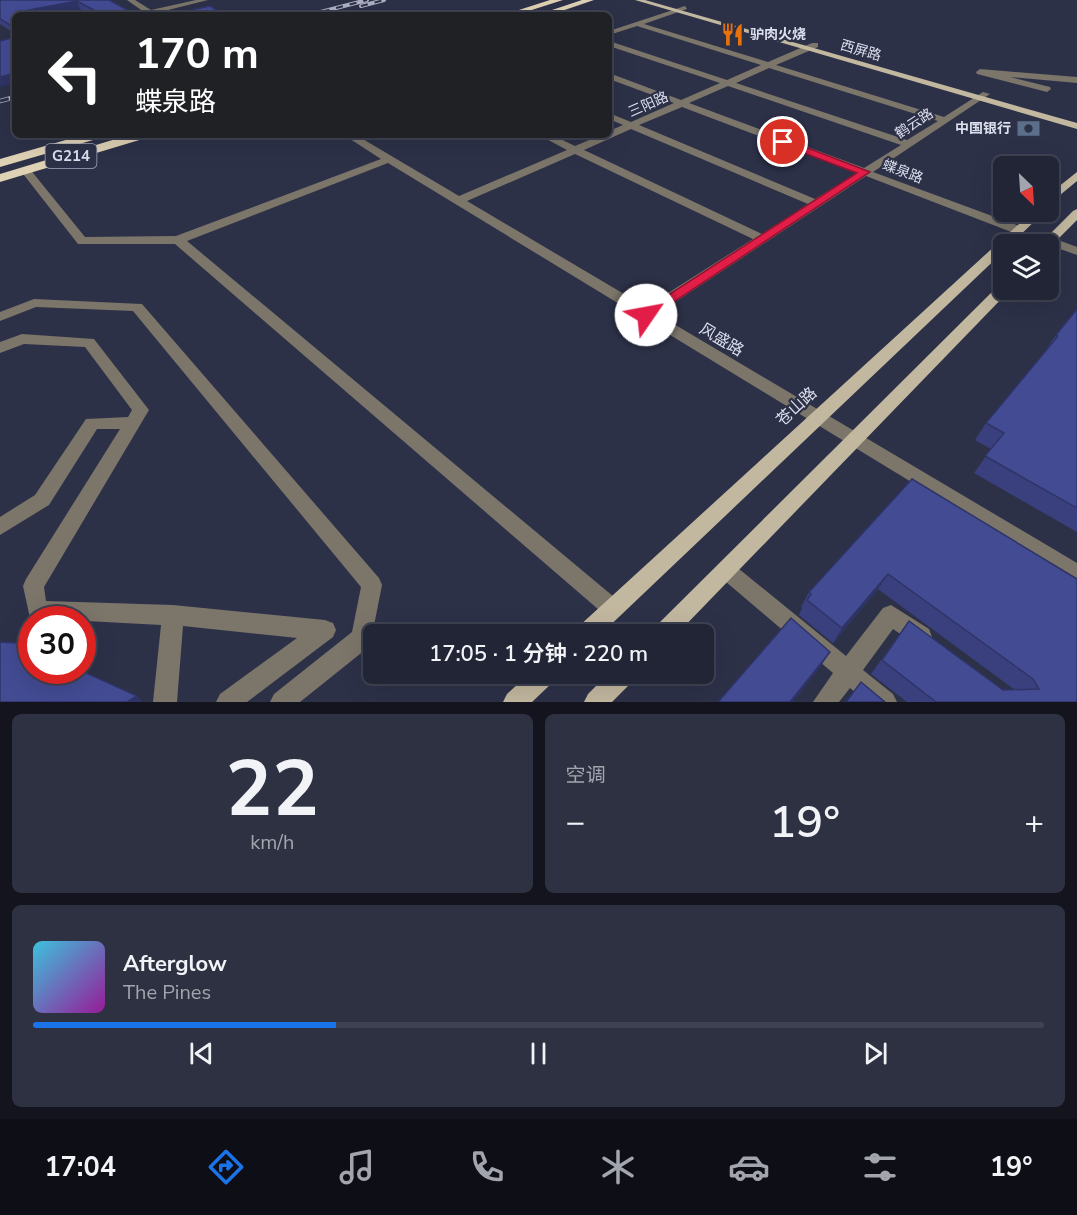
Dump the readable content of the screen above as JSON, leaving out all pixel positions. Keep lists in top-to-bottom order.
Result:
{
  "streets": {
    "highway": ["G214"],
    "main road": ["西屏路", "苍山路"],
    "street": [
      "三阳路",
      "鹤云路",
      "蝶泉路",
      "风盛路"
    ]
  },
  "crossings": [
    ["西屏路", "三阳路"],
    ["西屏路", "鹤云路"],
    ["三阳路", "蝶泉路"],
    ["三阳路", "风盛路"],
    ["鹤云路", "蝶泉路"],
    ["鹤云路", "风盛路"],
    ["蝶泉路", "苍山路"],
    ["风盛路", "苍山路"]
  ],
  "places": {
    "restaurant": ["驴肉火烧"],
    "bank": ["中国银行"]
  },
  "north": "bottom right",
  "page": {
    "turn": ["170 m", "蝶泉路"],
    "limit": "30",
    "trip": "17:05 · 1 分钟 · 220 m",
    "tile": [
      ["22", "km/h"],
      "空调"
    ],
    "heat": ["−", "19°", "+"],
    "song": ["Afterglow", "The Pines"],
    "tabs": ["17:04", "19°"]
  }
}
